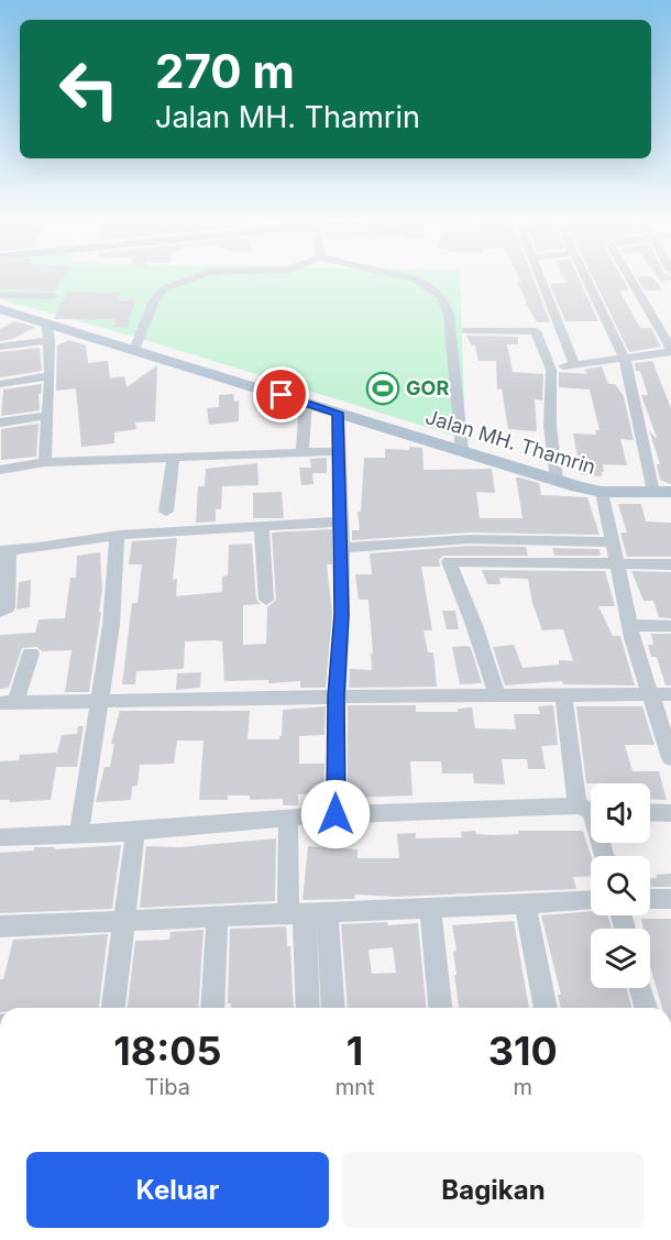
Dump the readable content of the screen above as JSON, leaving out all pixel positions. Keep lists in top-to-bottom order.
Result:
{
  "streets": {
    "main road": ["Jalan MH. Thamrin"]
  },
  "places": {
    "sports": ["GOR"]
  },
  "page": {
    "turn": ["270 m", "Jalan MH. Thamrin"],
    "eta": [
      "18:05",
      "Tiba",
      "1",
      "mnt",
      "310",
      "m"
    ],
    "buttons": ["Keluar", "Bagikan"]
  }
}
